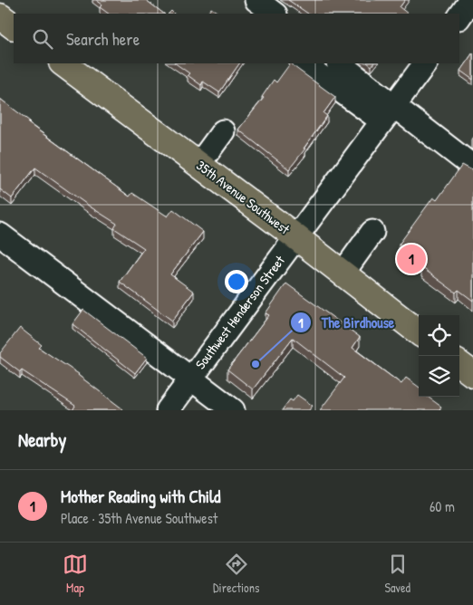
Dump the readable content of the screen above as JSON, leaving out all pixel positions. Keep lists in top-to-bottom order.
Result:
{
  "streets": {
    "main road": ["35th Avenue Southwest"],
    "street": ["Southwest Henderson Street"]
  },
  "crossings": [
    ["35th Avenue Southwest", "Southwest Henderson Street"]
  ],
  "places": ["The Birdhouse"],
  "page": {
    "search": "Search here",
    "pins": "1",
    "heading": "Nearby",
    "list": [
      {
        "mark": "1",
        "name": "Mother Reading with Child",
        "note": "Place · 35th Avenue Southwest",
        "value": "60 m"
      }
    ],
    "nav": ["Map", "Directions", "Saved"]
  }
}
